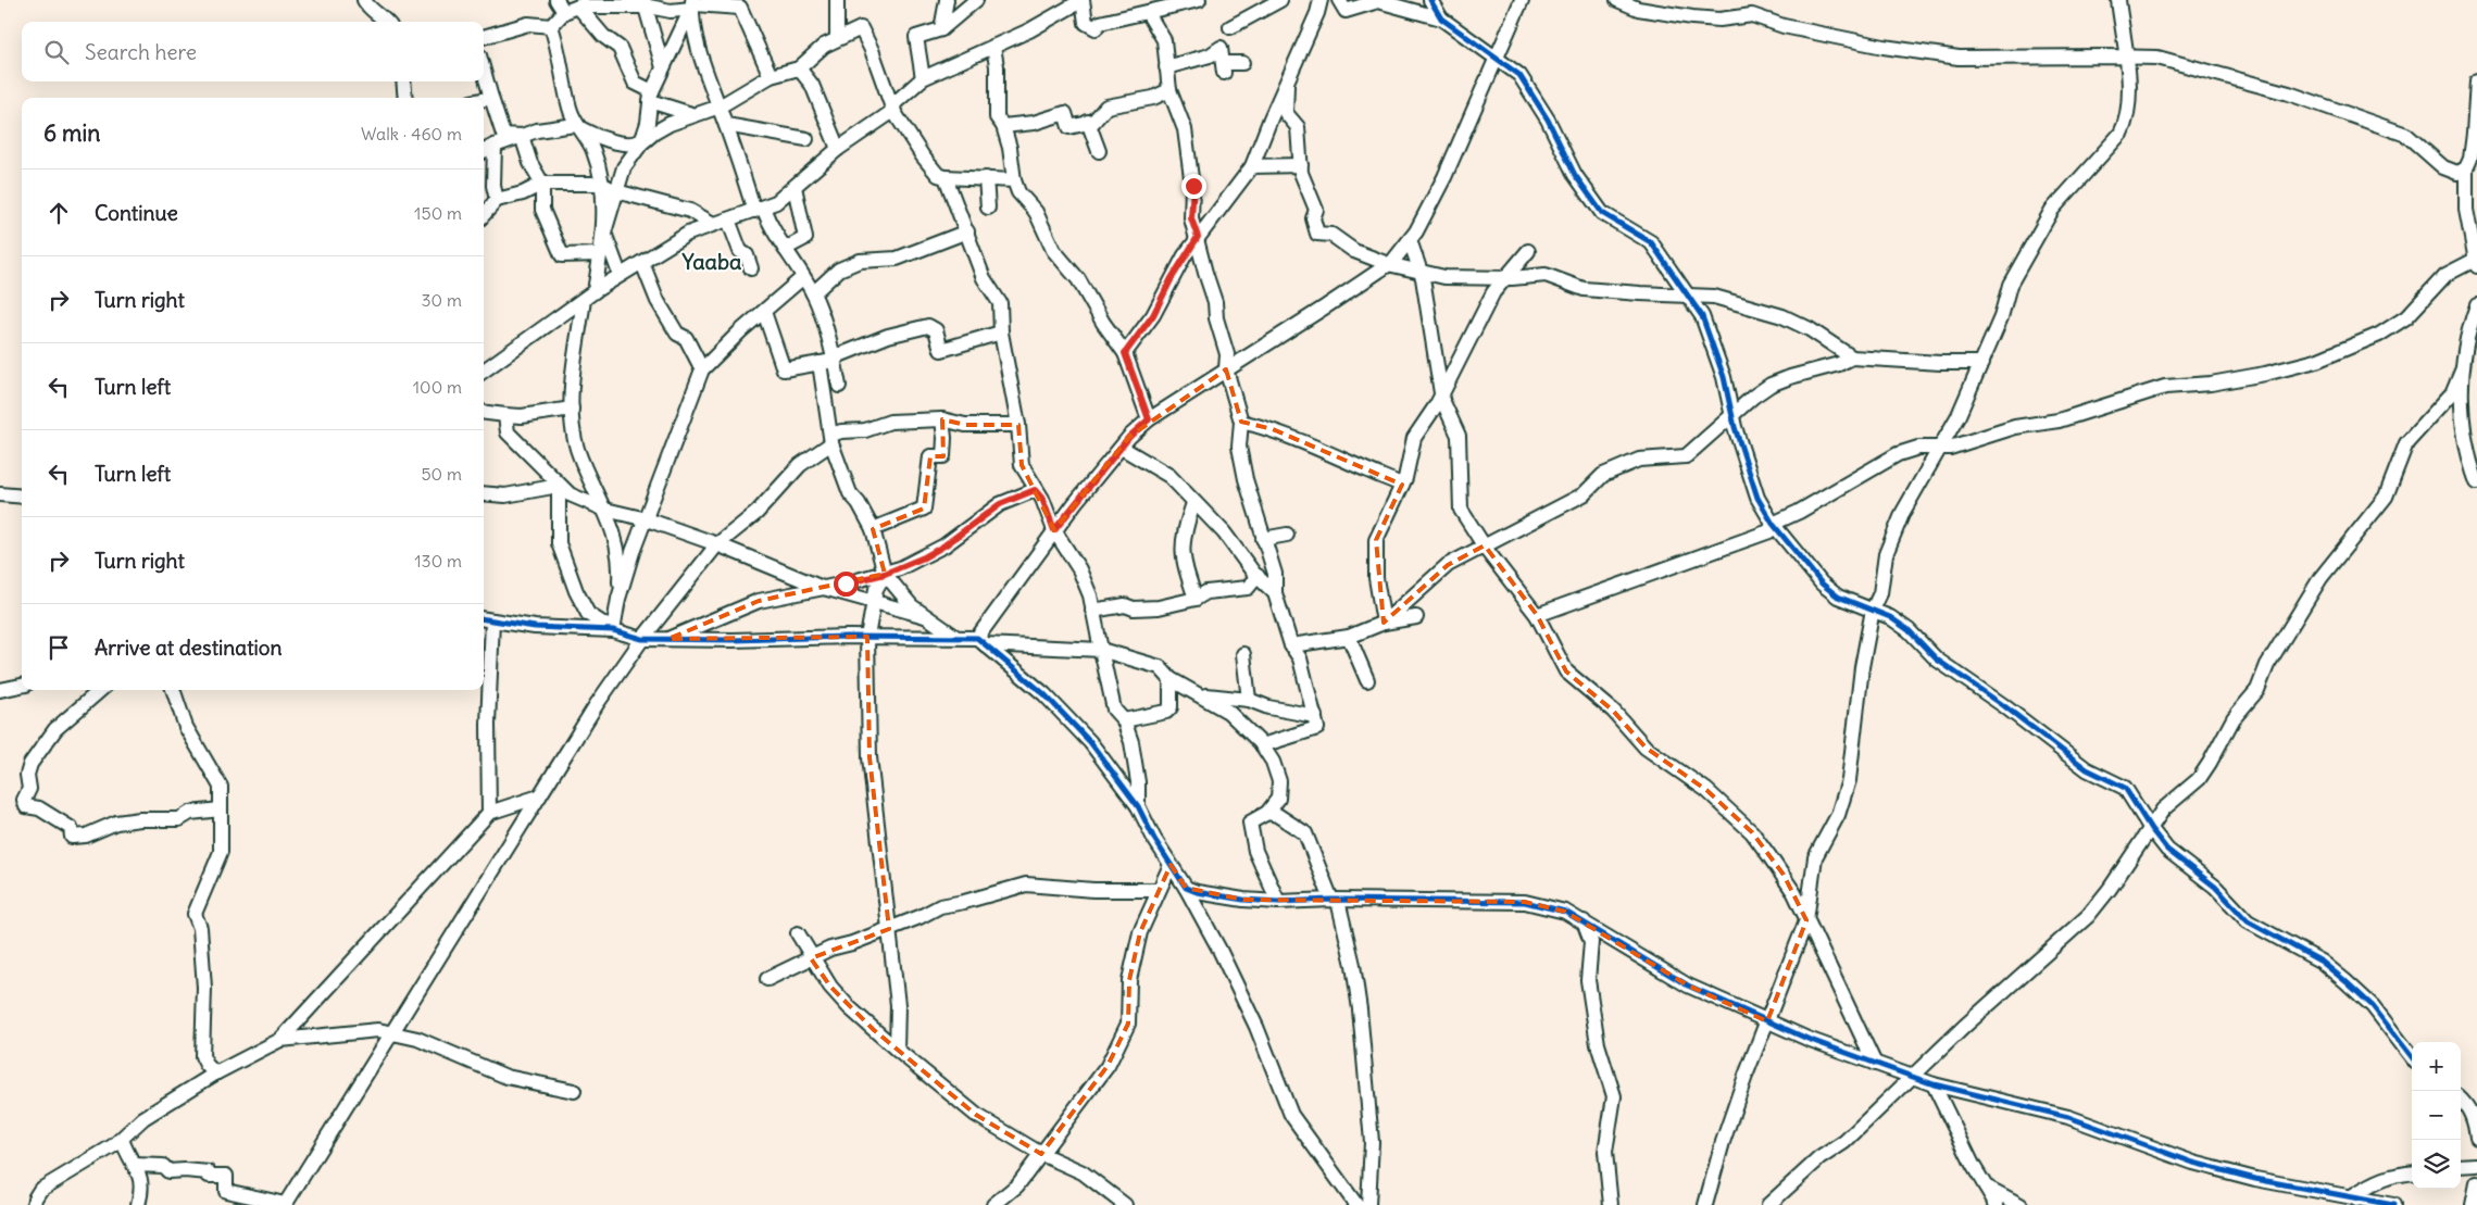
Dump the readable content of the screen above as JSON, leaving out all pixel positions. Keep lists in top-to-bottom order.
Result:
{
  "districts": ["Yaaba"],
  "page": {
    "search": "Search here",
    "heading": ["6 min", "Walk · 460 m"],
    "list": [
      ["Continue", "150 m"],
      ["Turn right", "30 m"],
      ["Turn left", "100 m"],
      ["Turn left", "50 m"],
      ["Turn right", "130 m"],
      "Arrive at destination"
    ],
    "map_buttons": ["+", "−"]
  }
}
